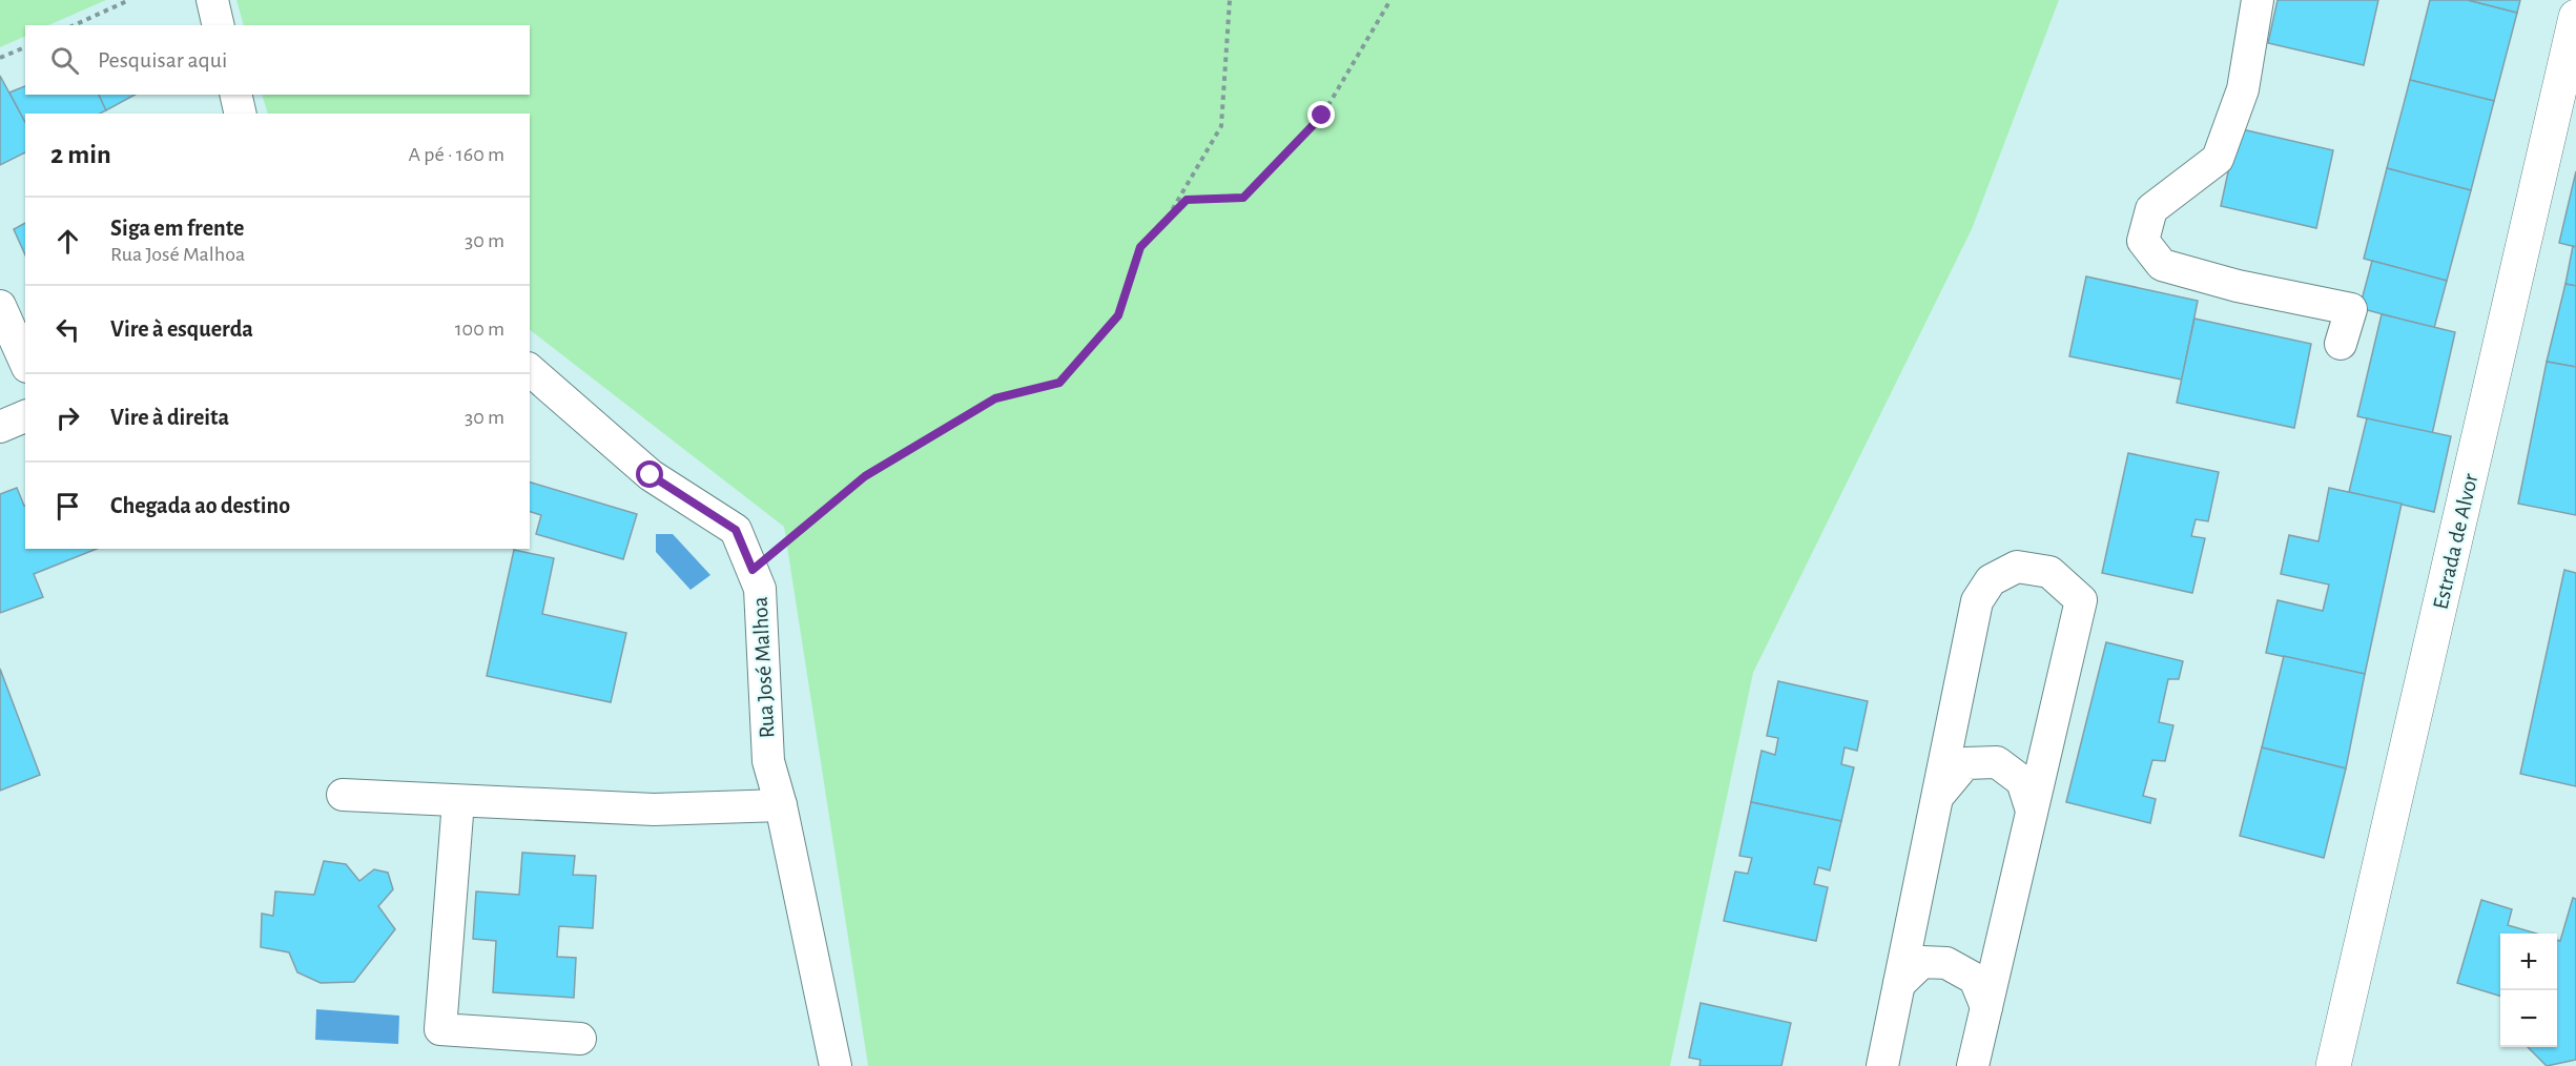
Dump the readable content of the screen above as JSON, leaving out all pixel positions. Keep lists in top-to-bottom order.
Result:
{
  "streets": {
    "street": ["Estrada de Alvor", "Rua José Malhoa"]
  },
  "page": {
    "search": "Pesquisar aqui",
    "heading": ["2 min", "A pé · 160 m"],
    "list": [
      ["Siga em frente", "Rua José Malhoa", "30 m"],
      ["Vire à esquerda", "100 m"],
      ["Vire à direita", "30 m"],
      "Chegada ao destino"
    ],
    "map_buttons": ["+", "−"]
  }
}
